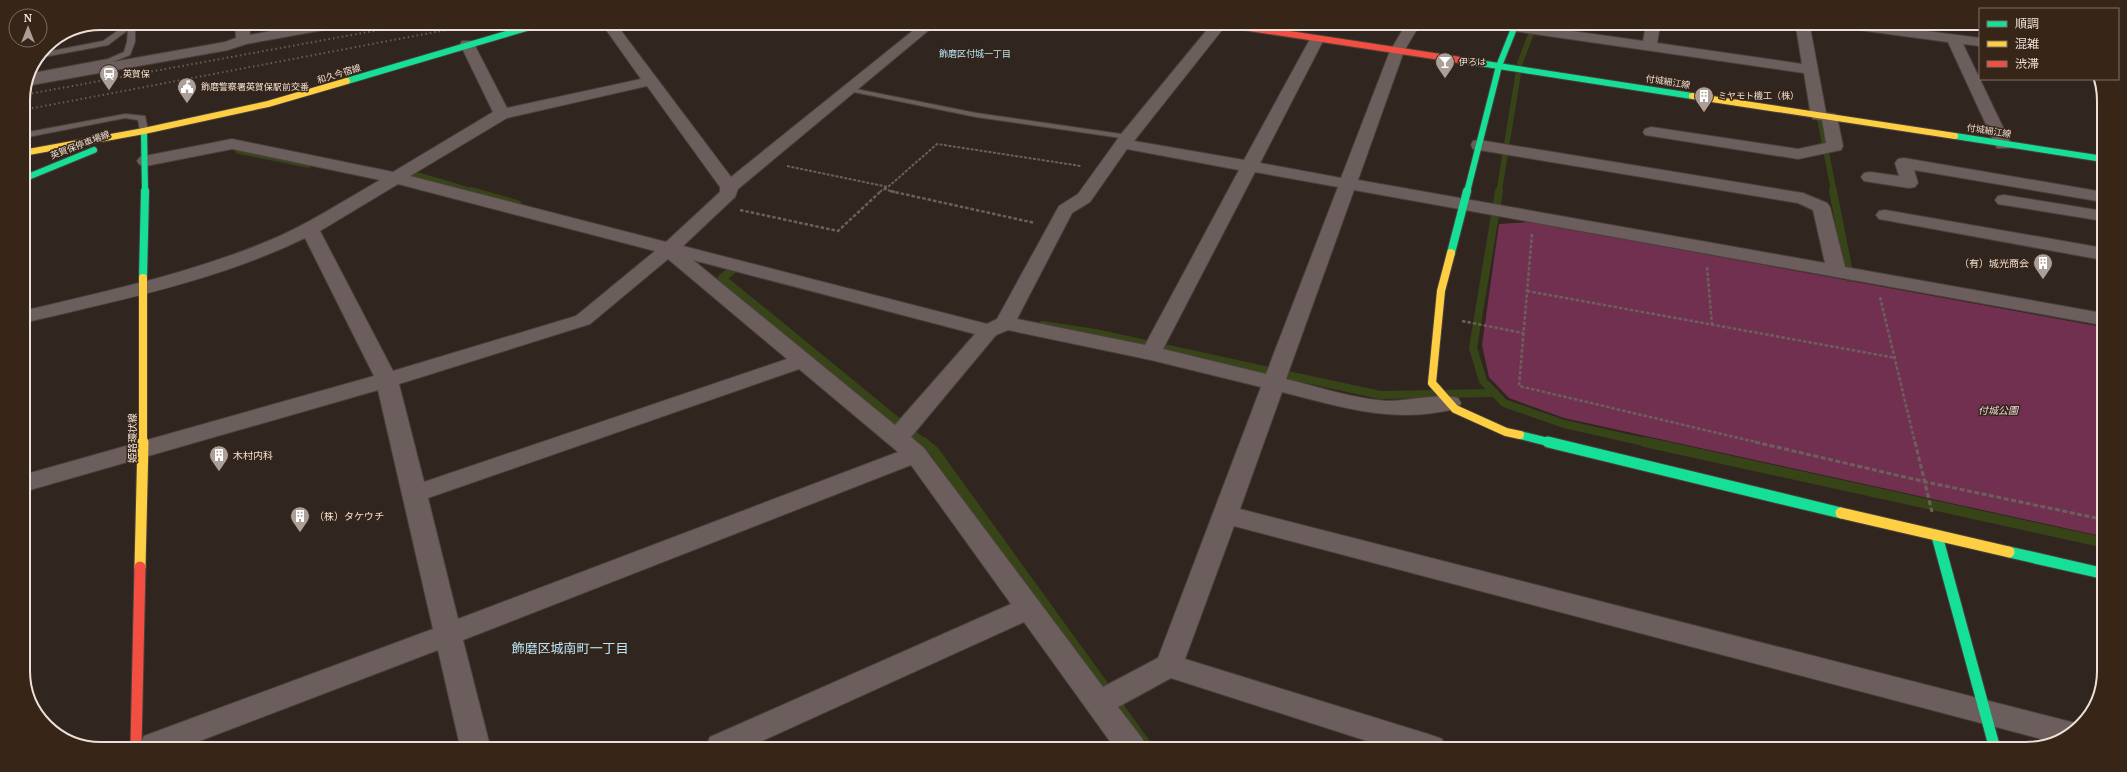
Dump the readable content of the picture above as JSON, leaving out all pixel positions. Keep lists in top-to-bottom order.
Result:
{
  "streets": {
    "main road": [
      "和久今宿線",
      "付城細江線",
      "英賀保停車場線",
      "姫路環状線"
    ]
  },
  "crossings": [
    ["和久今宿線", "英賀保停車場線"],
    ["和久今宿線", "姫路環状線"],
    ["英賀保停車場線", "姫路環状線"]
  ],
  "districts": ["飾磨区付城一丁目", "飾磨区城南町一丁目"],
  "parks": ["付城公園"],
  "places": {
    "bar": ["伊ろは"],
    "station": ["英賀保"],
    "public building": ["飾磨警察署英賀保駅前交番"],
    "building": [
      "ミヤモト機工（株）",
      "（有）城光商会",
      "木村内科",
      "（株）タケウチ"
    ]
  },
  "legend": ["順調", "混雑", "渋滞"],
  "north": "top"
}
